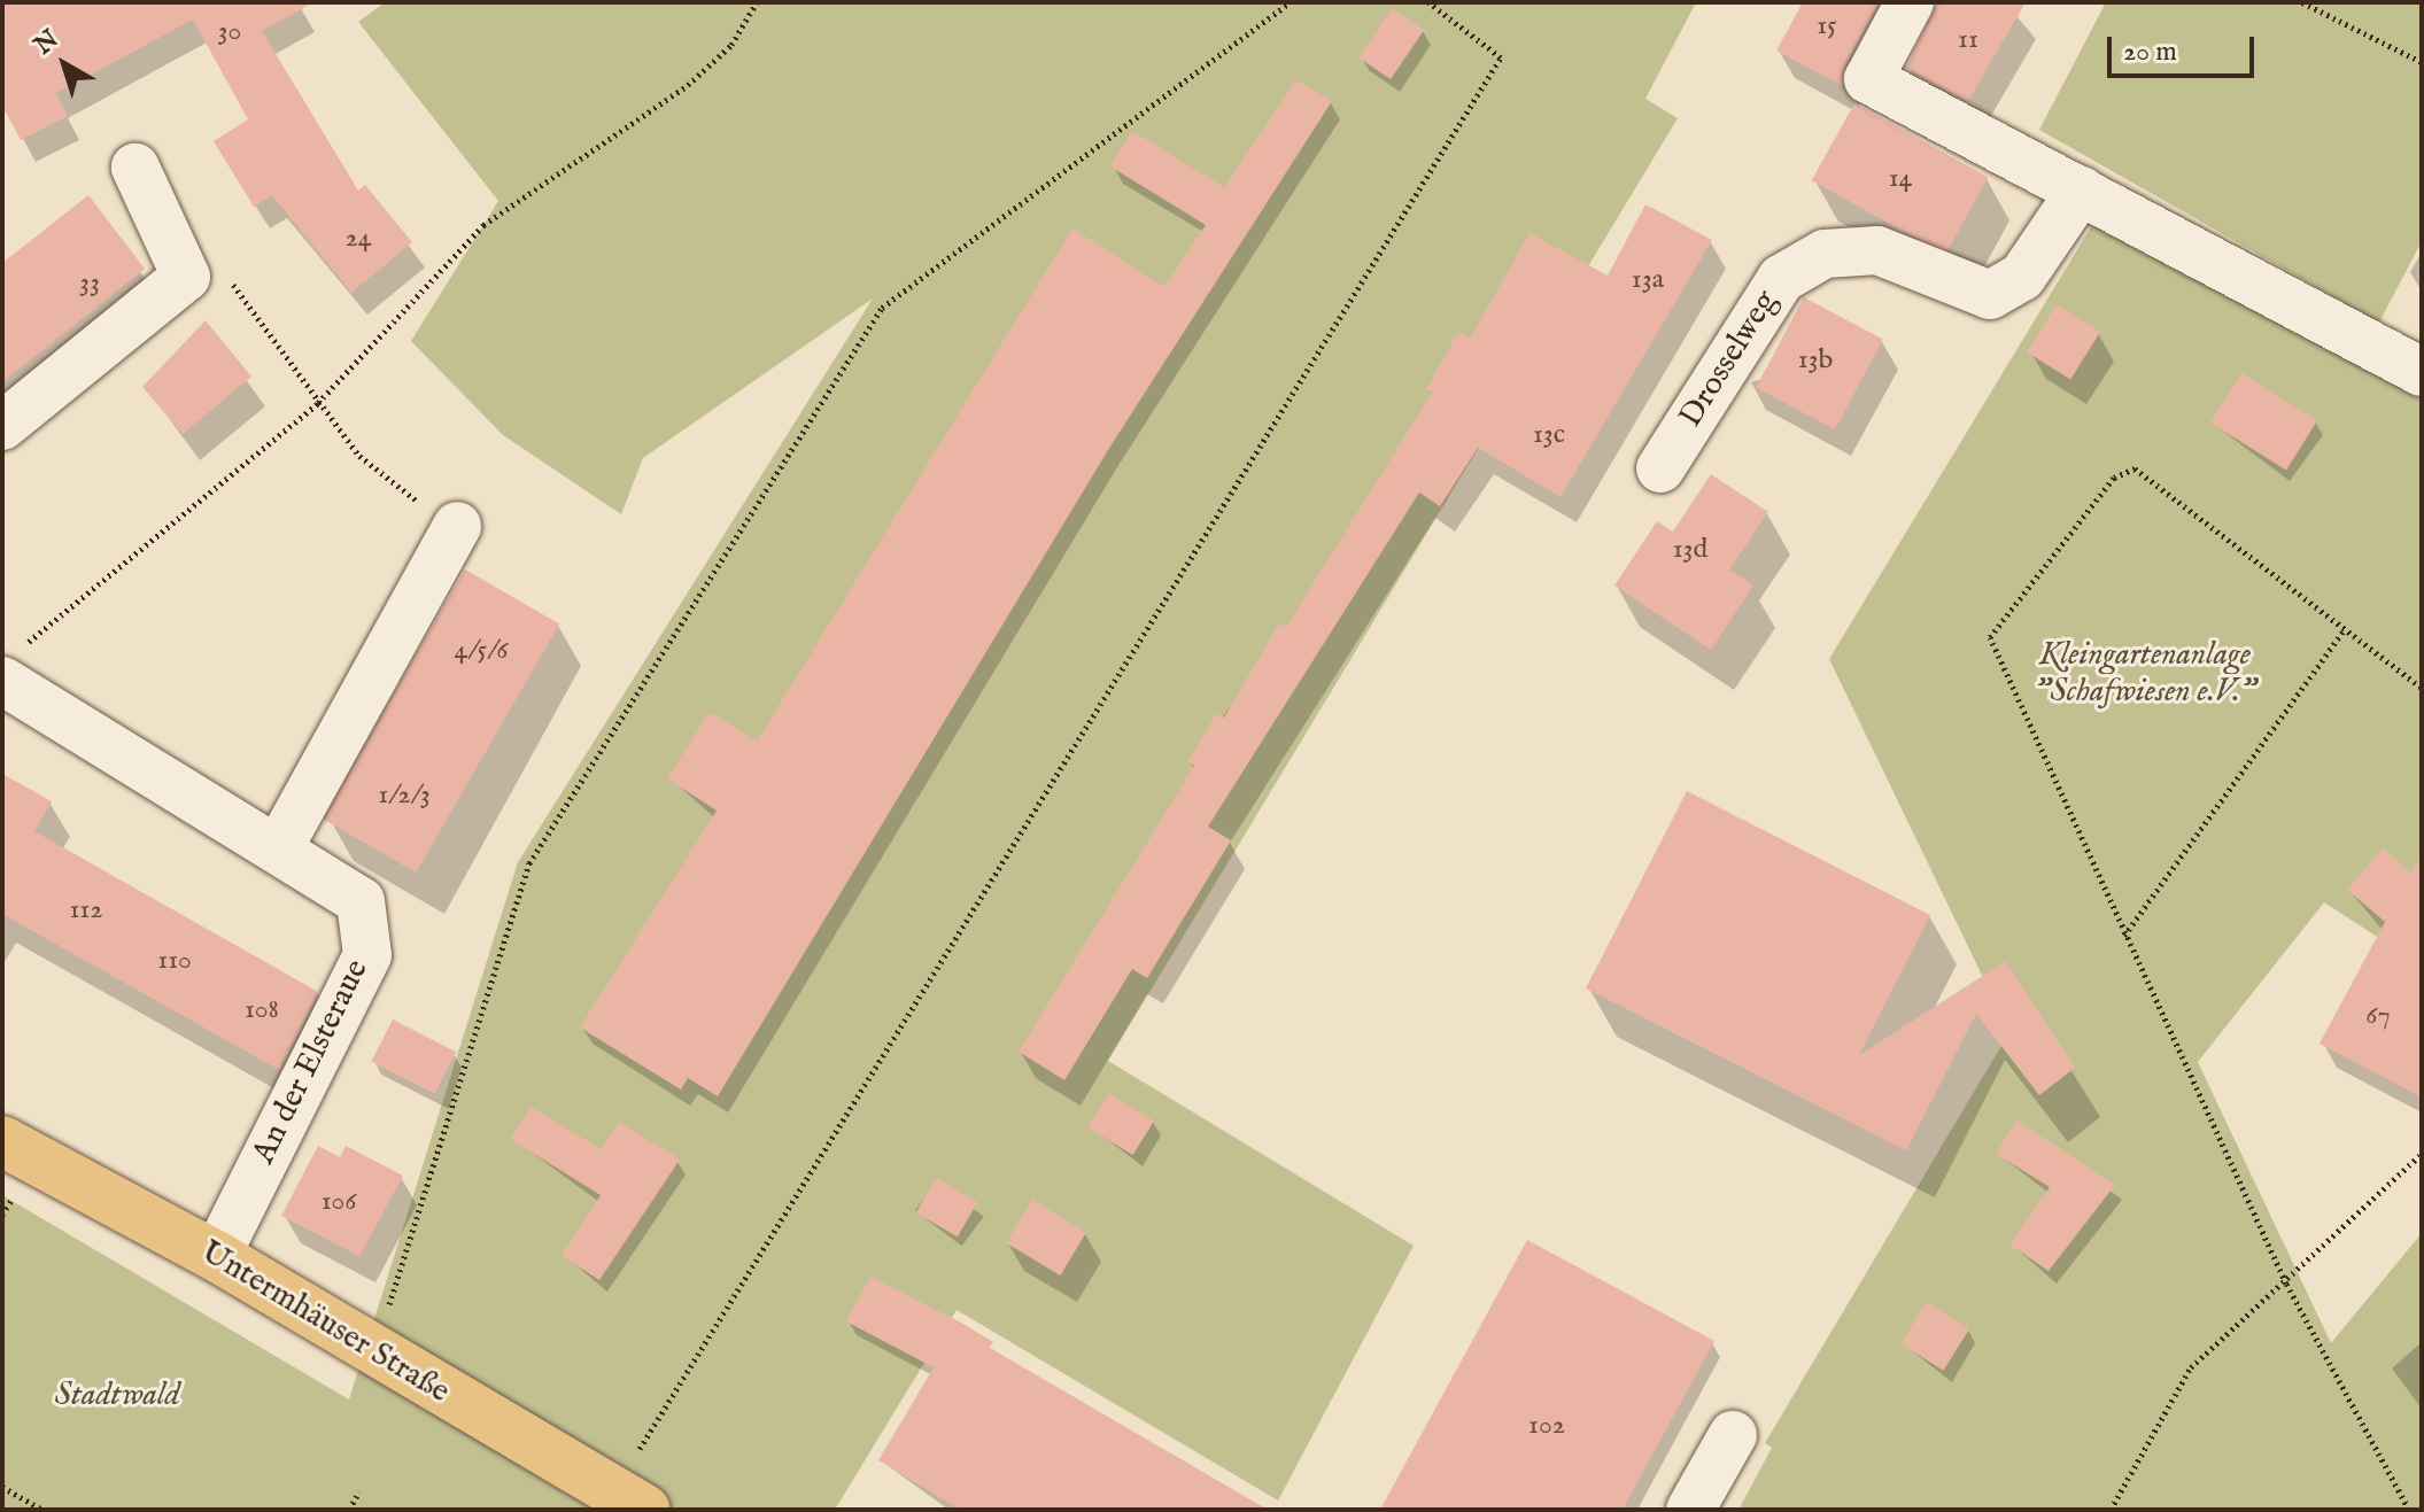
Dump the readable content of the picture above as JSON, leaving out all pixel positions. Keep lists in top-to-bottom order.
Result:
{
  "streets": {
    "main road": ["Untermhäuser Straße"],
    "street": ["Drosselweg", "An der Elsteraue"]
  },
  "crossings": [
    ["An der Elsteraue", "Untermhäuser Straße"]
  ],
  "parks": ["Kleingartenanlage \"Schafwiesen e.V.\"", "Stadtwald"],
  "house_numbers": [
    "15",
    "30",
    "11",
    "14",
    "24",
    "13a",
    "33",
    "13b",
    "13c",
    "13d",
    "4/5/6",
    "1/2/3",
    "112",
    "110",
    "108",
    "67",
    "106",
    "102"
  ],
  "scale_bar": "20 m",
  "north": "top left"
}
